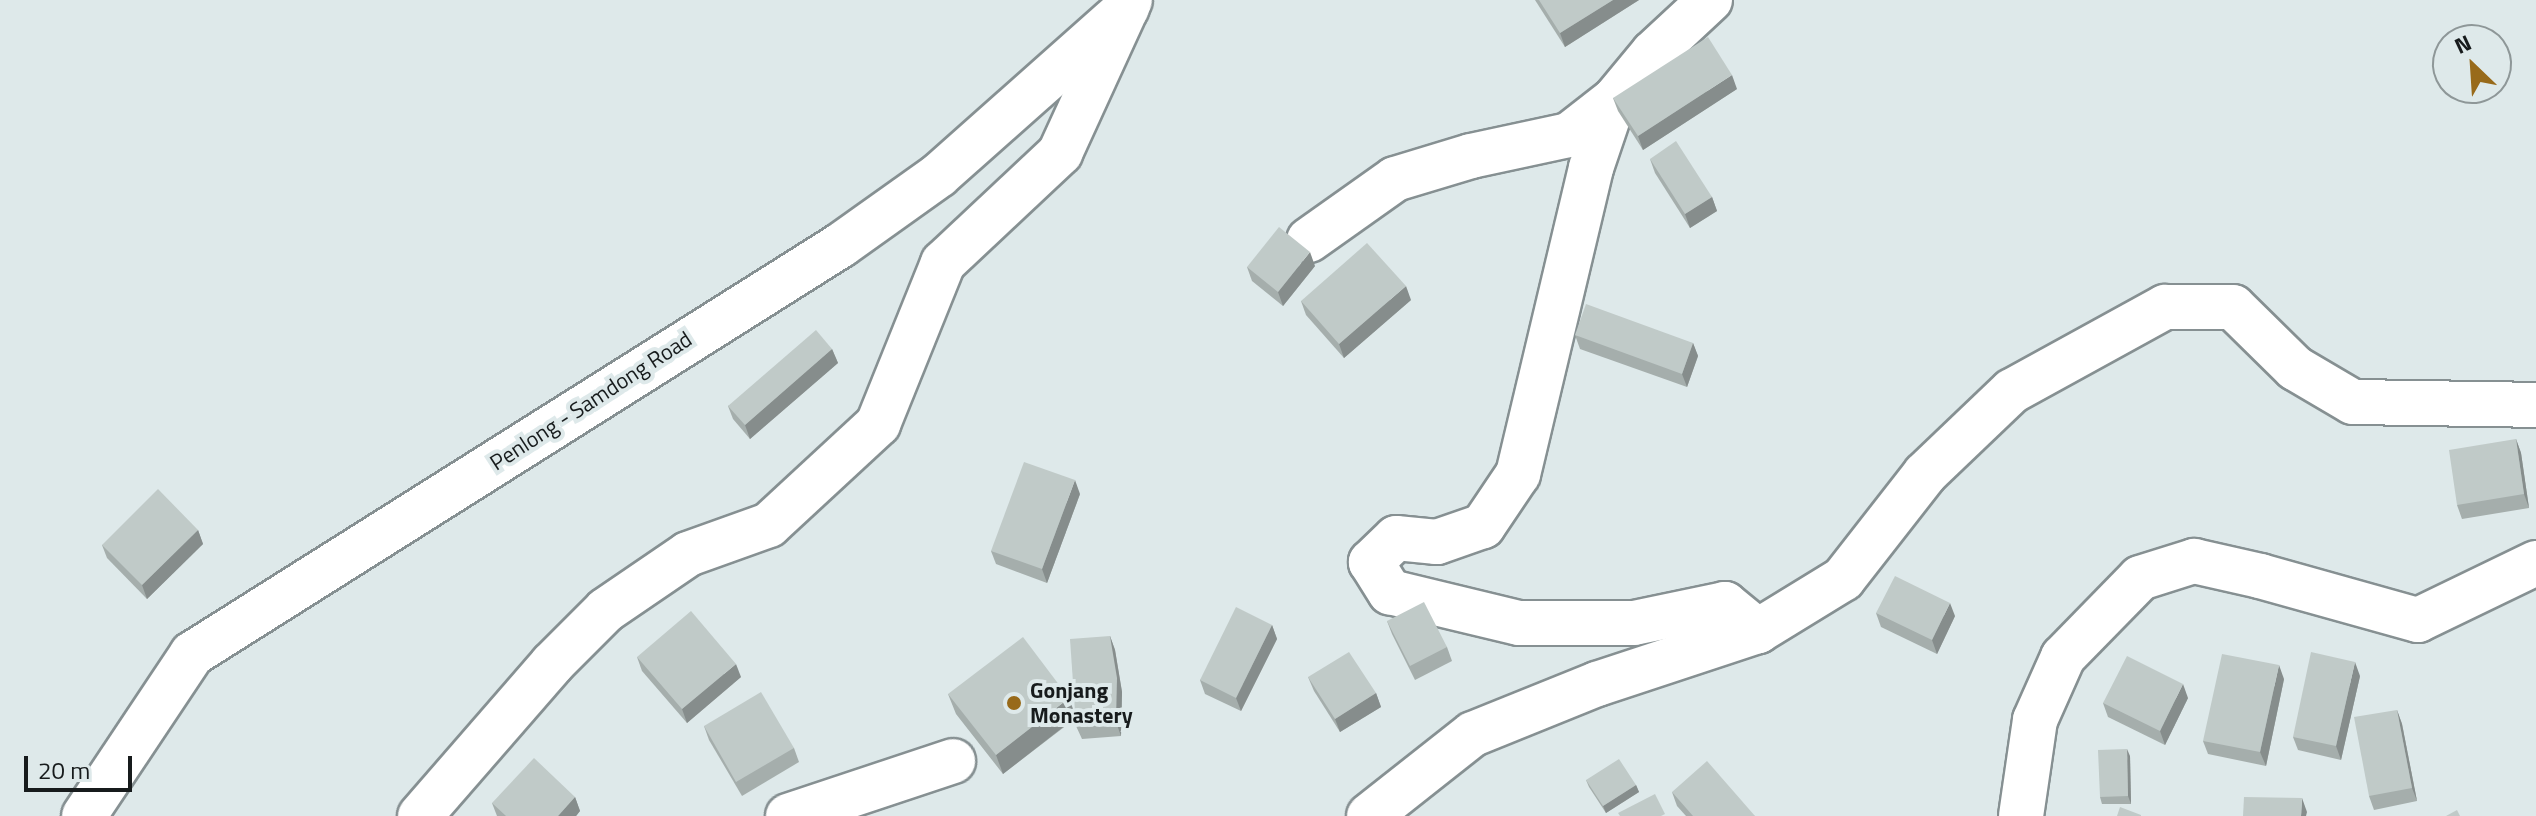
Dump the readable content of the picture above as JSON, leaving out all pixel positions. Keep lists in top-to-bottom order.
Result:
{
  "streets": {
    "main road": ["Penlong - Samdong Road"]
  },
  "places": ["Gonjang Monastery"],
  "scale_bar": "20 m",
  "north": "top left"
}
